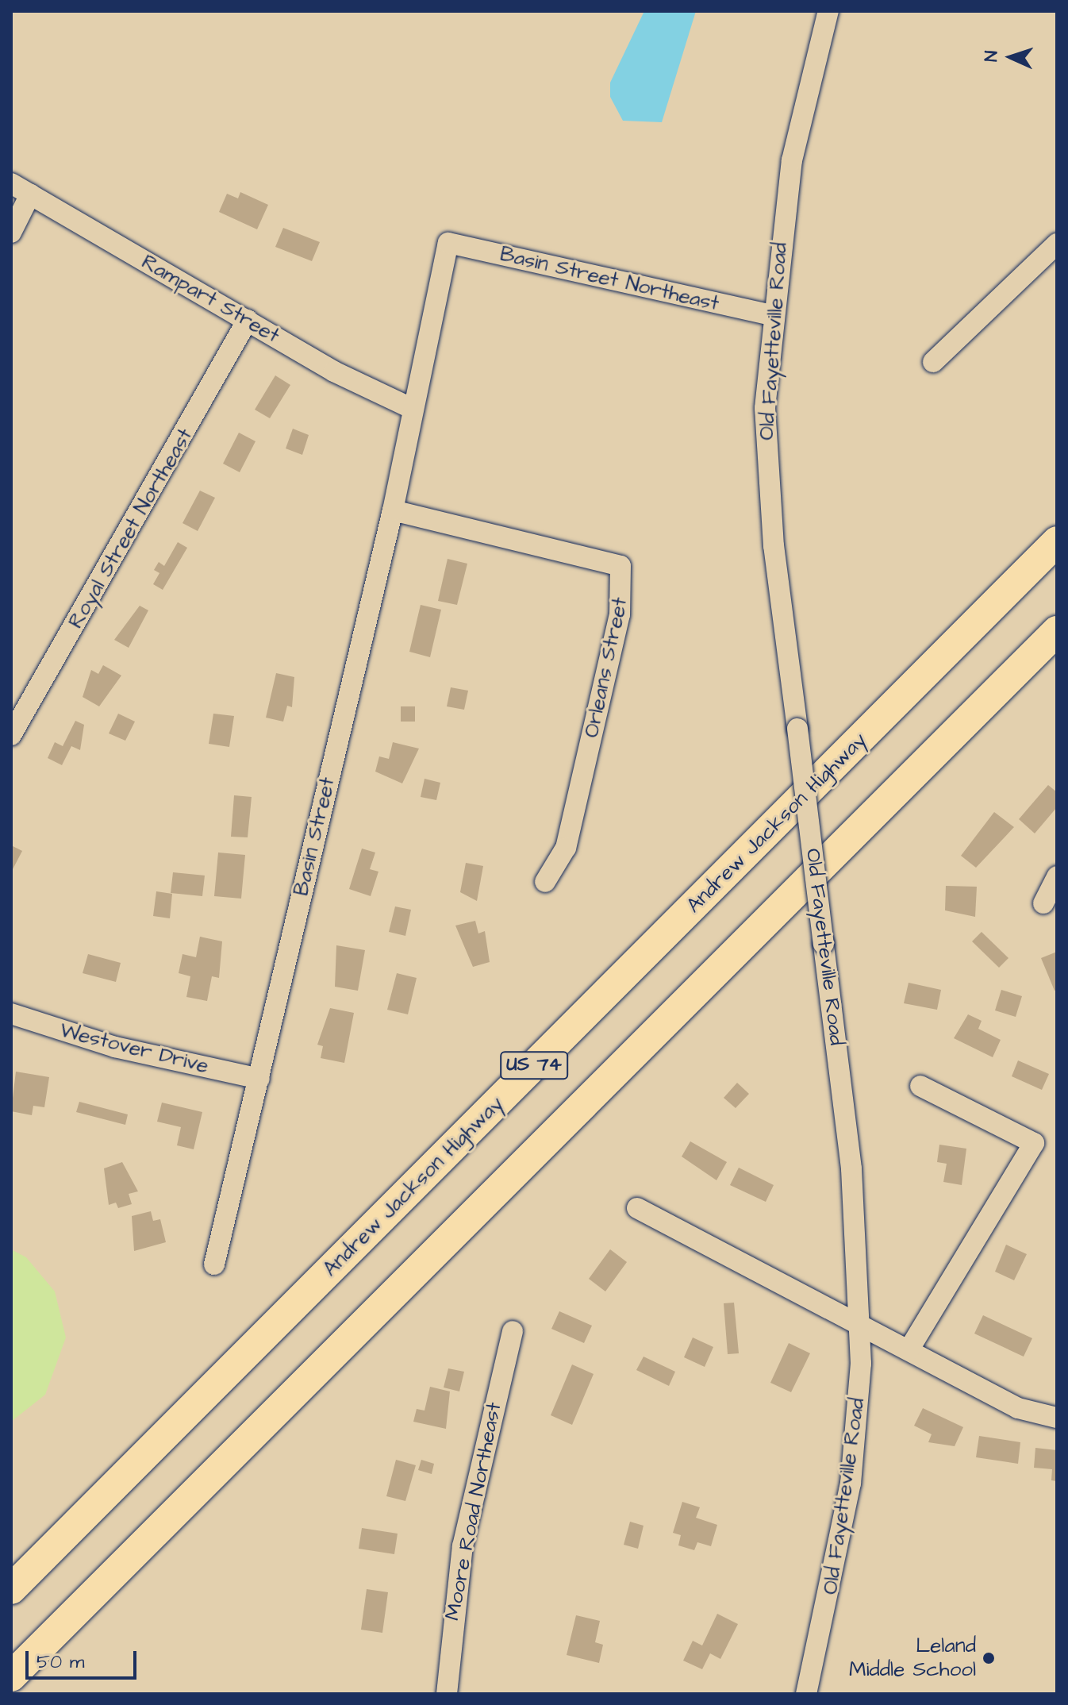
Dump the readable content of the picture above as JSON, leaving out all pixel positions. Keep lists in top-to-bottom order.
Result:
{
  "streets": {
    "highway": ["Andrew Jackson Highway", "US 74"],
    "street": [
      "Basin Street Northeast",
      "Rampart Street",
      "Old Fayetteville Road",
      "Royal Street Northeast",
      "Orleans Street",
      "Basin Street",
      "Westover Drive",
      "Moore Road Northeast"
    ]
  },
  "crossings": [
    ["Basin Street Northeast", "Old Fayetteville Road"],
    ["Basin Street Northeast", "Basin Street"],
    ["Rampart Street", "Royal Street Northeast"],
    ["Rampart Street", "Basin Street"],
    ["Orleans Street", "Basin Street"],
    ["Basin Street", "Westover Drive"]
  ],
  "places": ["Leland Middle School"],
  "scale_bar": "50 m",
  "north": "left"
}
